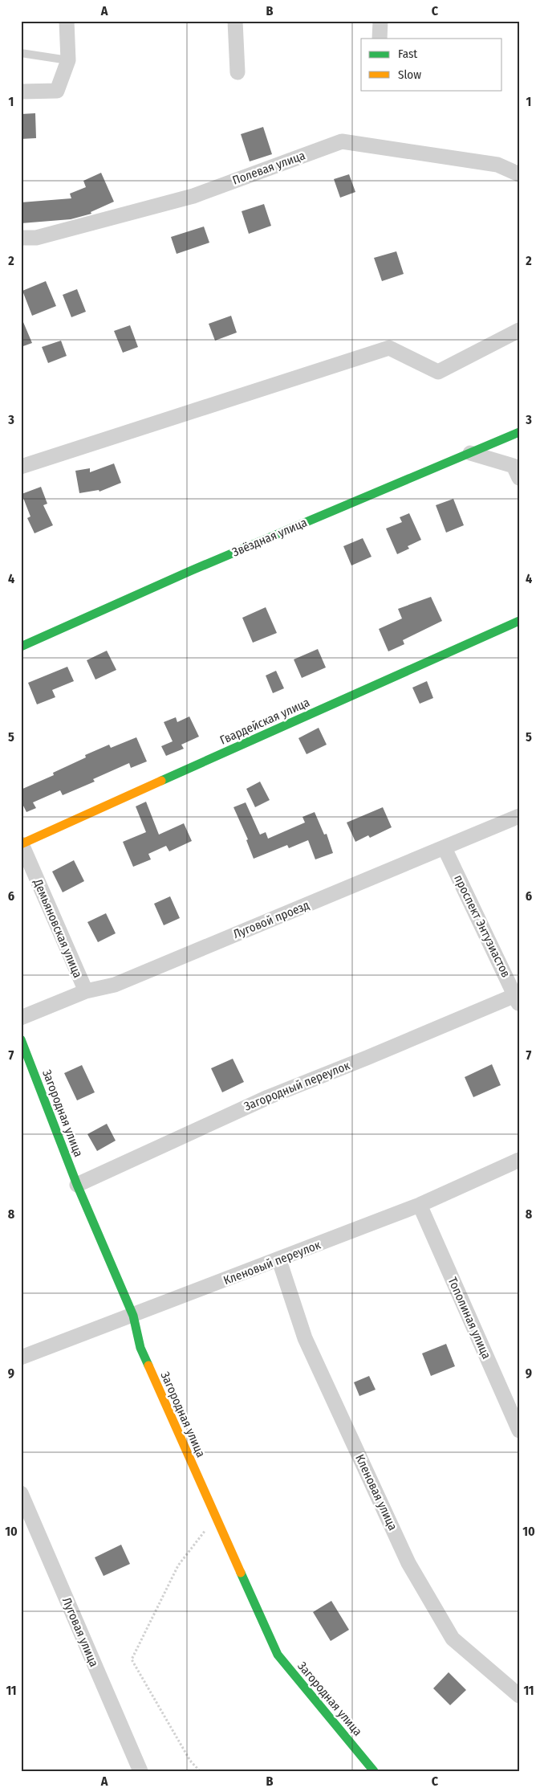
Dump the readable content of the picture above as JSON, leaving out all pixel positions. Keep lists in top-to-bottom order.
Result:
{
  "streets": {
    "street": [
      "Полевая улица",
      "Звёздная улица",
      "Гвардейская улица",
      "Луговой проезд",
      "проспект Энтузиастов",
      "Демьяновская улица",
      "Загородный переулок",
      "Загородная улица",
      "Кленовый переулок",
      "Тополиная улица",
      "Кленовая улица",
      "Луговая улица"
    ]
  },
  "crossings": [
    ["Гвардейская улица", "Демьяновская улица"],
    ["Луговой проезд", "проспект Энтузиастов"],
    ["Луговой проезд", "Демьяновская улица"],
    ["проспект Энтузиастов", "Загородный переулок"],
    ["Загородный переулок", "Загородная улица"],
    ["Загородная улица", "Кленовый переулок"],
    ["Кленовый переулок", "Тополиная улица"],
    ["Кленовый переулок", "Кленовая улица"]
  ],
  "legend": ["Fast", "Slow"],
  "grid": {
    "columns": ["A", "B", "C"],
    "rows": [
      "1",
      "2",
      "3",
      "4",
      "5",
      "6",
      "7",
      "8",
      "9",
      "10",
      "11"
    ]
  }
}
